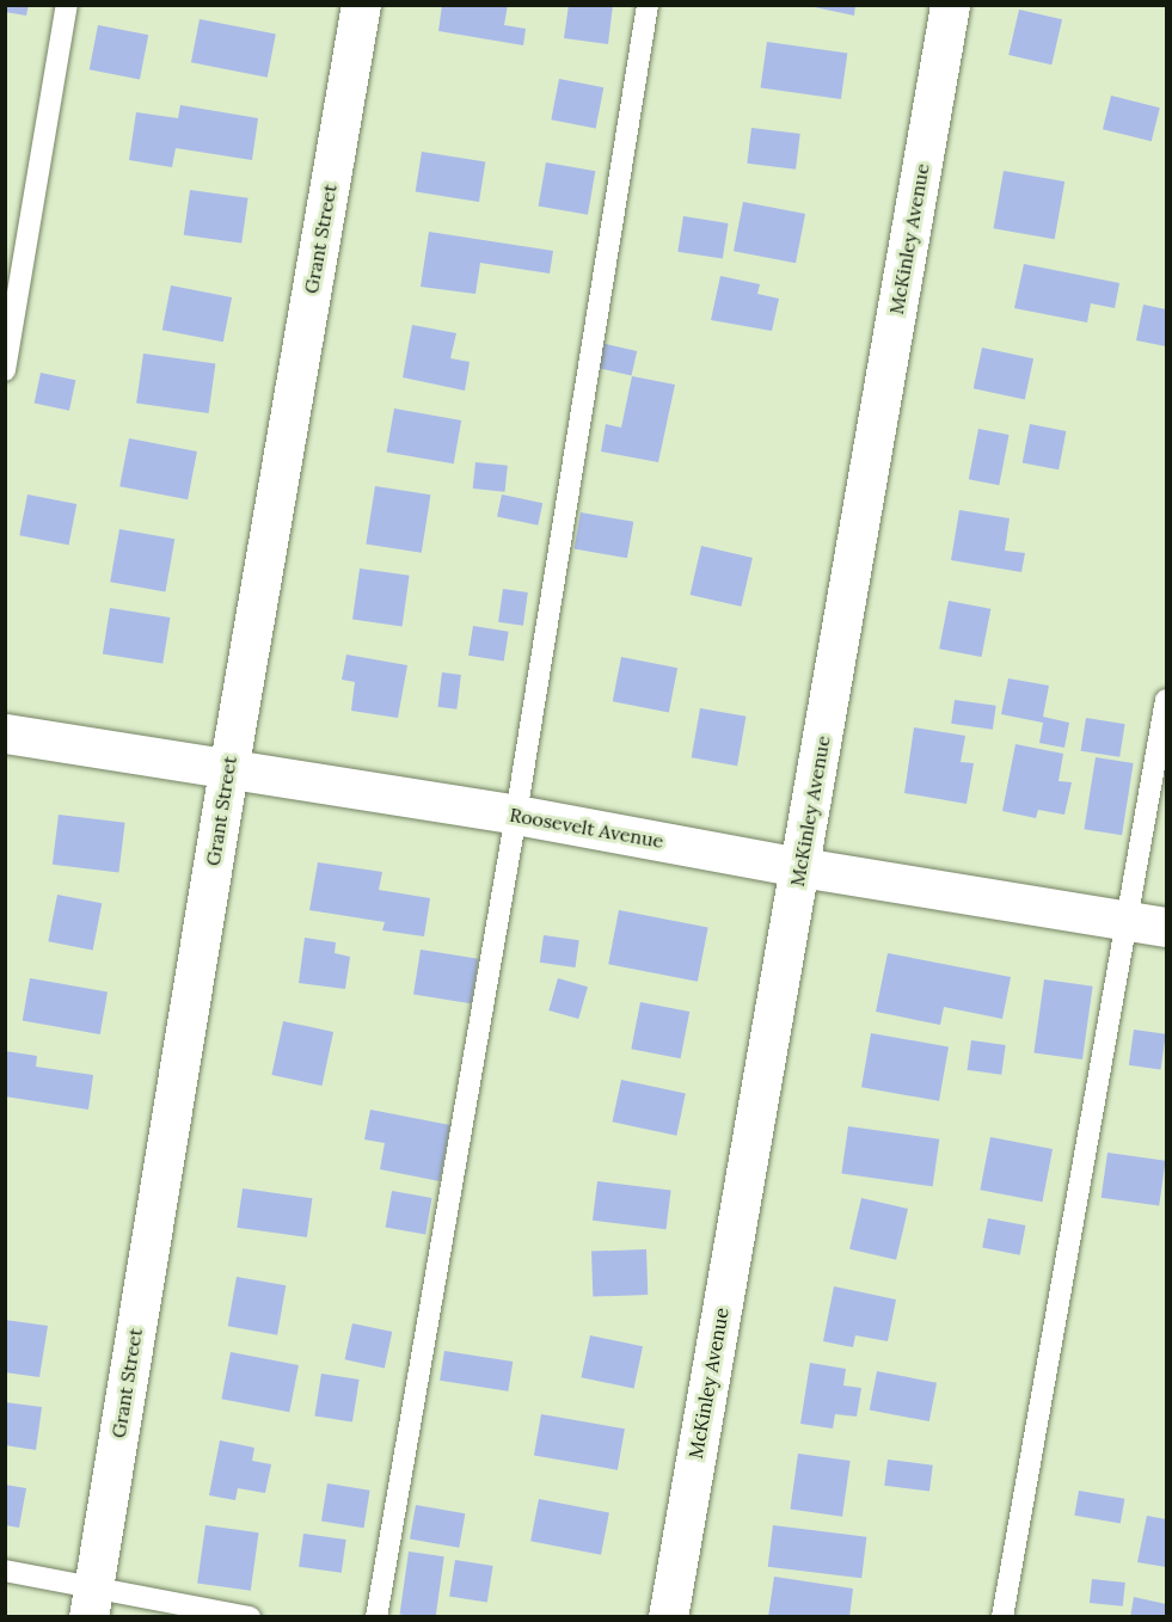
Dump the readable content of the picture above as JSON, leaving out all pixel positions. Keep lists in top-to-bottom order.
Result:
{
  "streets": {
    "street": ["Grant Street", "McKinley Avenue", "Roosevelt Avenue"]
  },
  "crossings": [
    ["Grant Street", "Roosevelt Avenue"],
    ["McKinley Avenue", "Roosevelt Avenue"]
  ]
}
